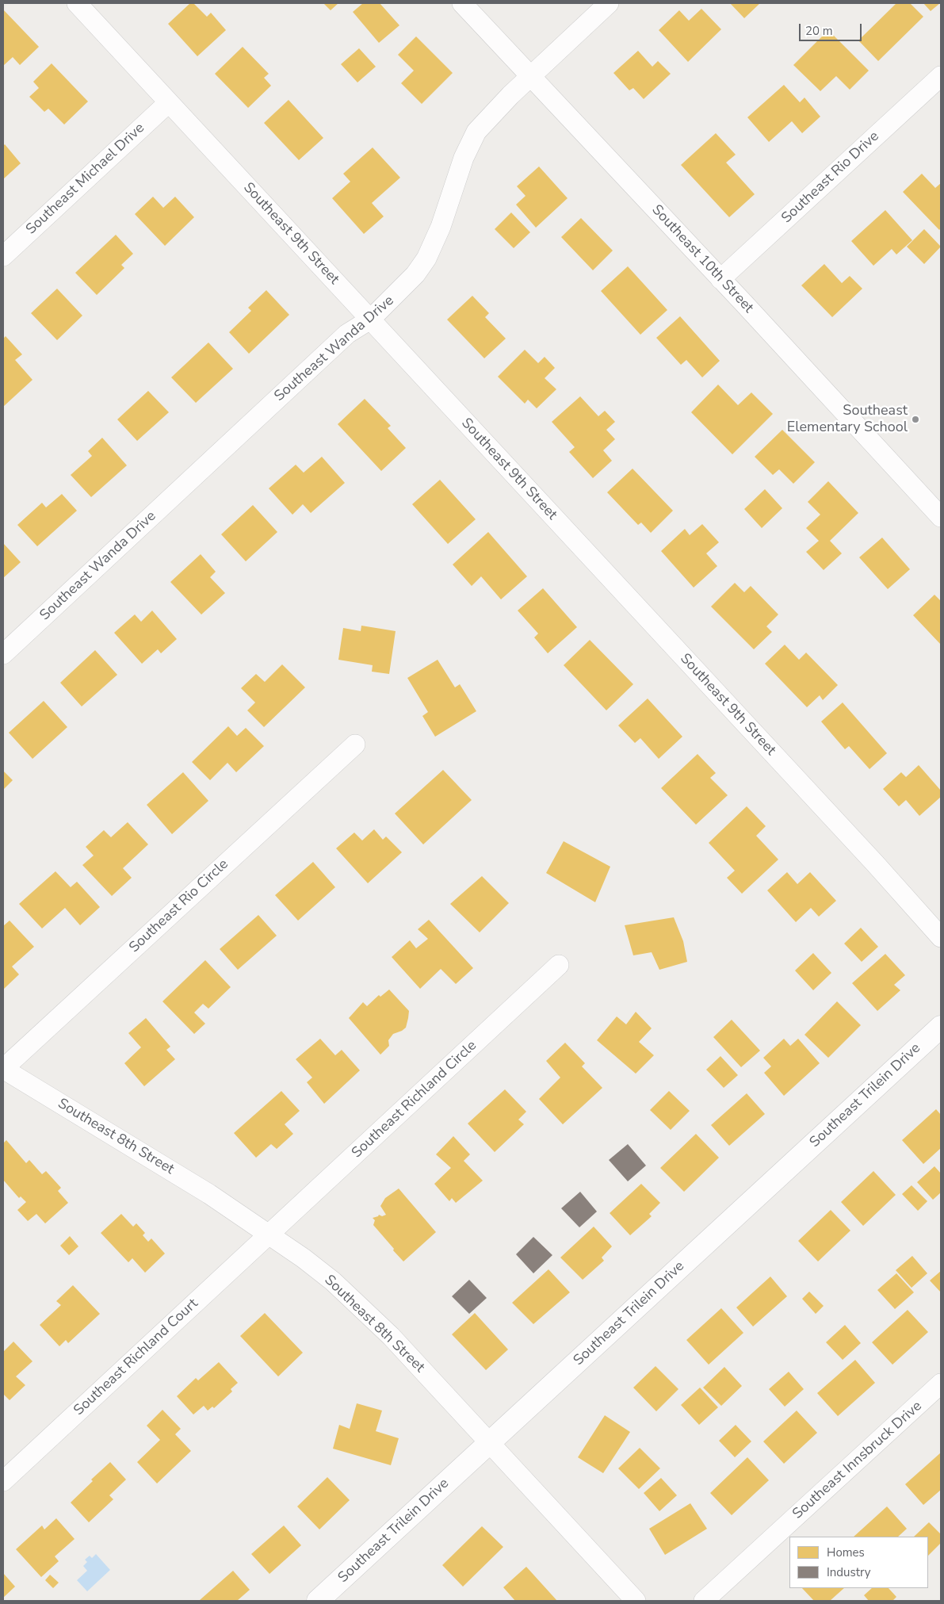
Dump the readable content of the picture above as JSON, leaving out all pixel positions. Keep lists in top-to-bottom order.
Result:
{
  "streets": {
    "street": [
      "Southeast Rio Drive",
      "Southeast Michael Drive",
      "Southeast 9th Street",
      "Southeast 10th Street",
      "Southeast Wanda Drive",
      "Southeast Rio Circle",
      "Southeast Trilein Drive",
      "Southeast Richland Circle",
      "Southeast 8th Street",
      "Southeast Richland Court",
      "Southeast Innsbruck Drive"
    ]
  },
  "crossings": [
    ["Southeast Rio Drive", "Southeast 10th Street"],
    ["Southeast Michael Drive", "Southeast 9th Street"],
    ["Southeast 9th Street", "Southeast Wanda Drive"],
    ["Southeast 10th Street", "Southeast Wanda Drive"],
    ["Southeast Rio Circle", "Southeast 8th Street"],
    ["Southeast Trilein Drive", "Southeast 8th Street"],
    ["Southeast Richland Circle", "Southeast 8th Street"],
    ["Southeast Richland Circle", "Southeast Richland Court"],
    ["Southeast 8th Street", "Southeast Richland Court"]
  ],
  "places": ["Southeast Elementary School"],
  "legend": ["Homes", "Industry"],
  "scale_bar": "20 m"
}
